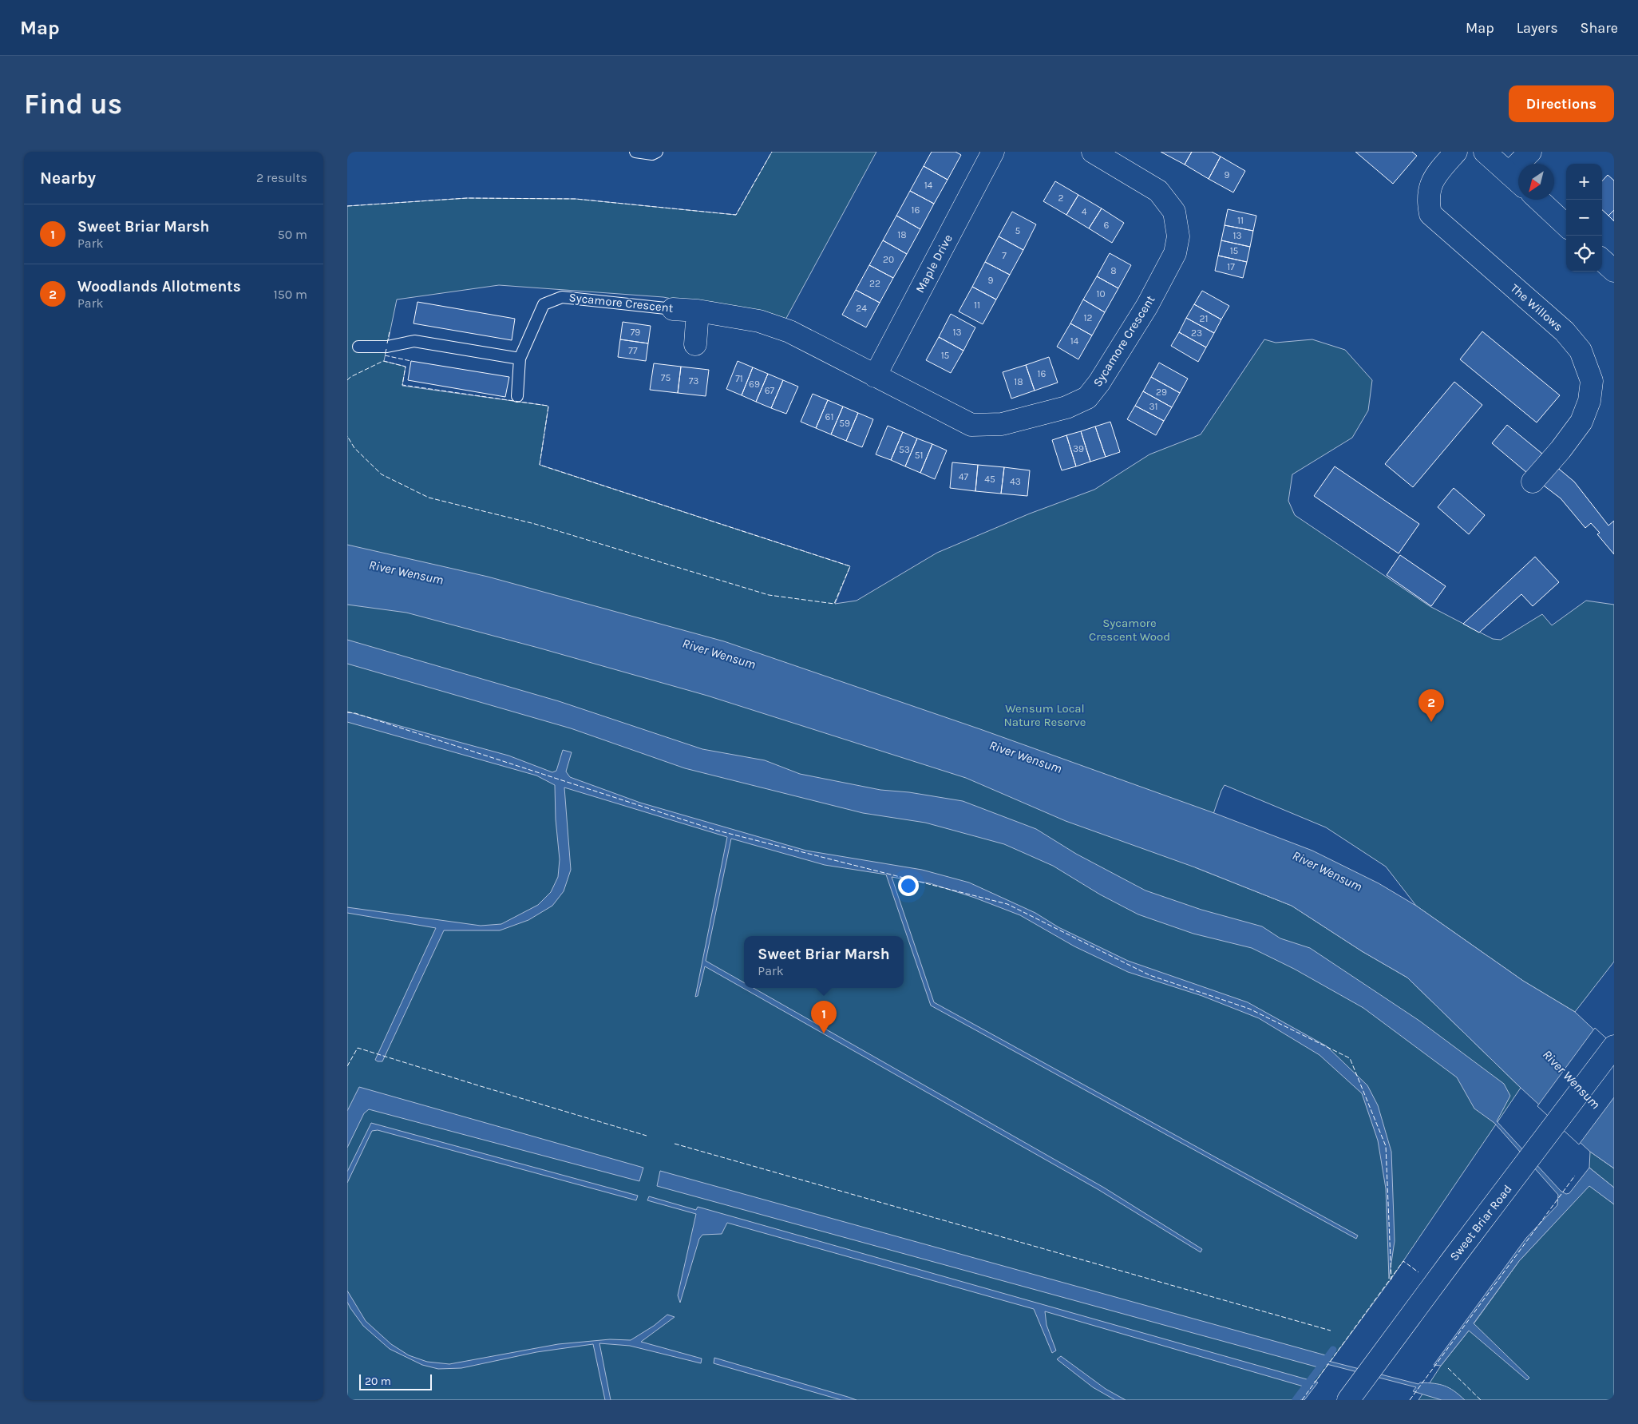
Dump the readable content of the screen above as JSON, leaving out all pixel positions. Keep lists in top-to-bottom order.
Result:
{
  "streets": {
    "main road": [
      "Maple Drive",
      "Sycamore Crescent",
      "The Willows",
      "Sweet Briar Road"
    ]
  },
  "crossings": [
    ["Maple Drive", "Sycamore Crescent"]
  ],
  "water": ["River Wensum"],
  "parks": ["Sycamore Crescent Wood", "Wensum Local Nature Reserve"],
  "house_numbers": [
    "9",
    "14",
    "2",
    "16",
    "4",
    "11",
    "6",
    "5",
    "18",
    "13",
    "15",
    "7",
    "20",
    "17",
    "8",
    "9",
    "22",
    "10",
    "11",
    "24",
    "12",
    "21",
    "79",
    "13",
    "23",
    "14",
    "77",
    "15",
    "16",
    "75",
    "71",
    "73",
    "18",
    "69",
    "67",
    "29",
    "31",
    "61",
    "59",
    "39",
    "53",
    "51",
    "47",
    "45",
    "43"
  ],
  "scale_bar": "20 m",
  "north": "bottom left",
  "page": {
    "header": "Map",
    "nav": ["Map", "Layers", "Share"],
    "buttons": "Directions",
    "title": "Find us",
    "heading": ["Nearby", "2 results"],
    "map_buttons": ["+", "−"],
    "list": [
      {
        "mark": "1",
        "name": "Sweet Briar Marsh",
        "note": "Park",
        "value": "50 m"
      },
      {
        "mark": "2",
        "name": "Woodlands Allotments",
        "note": "Park",
        "value": "150 m"
      }
    ],
    "pins": ["2", "1"],
    "popup": ["Sweet Briar Marsh", "Park"],
    "scale": "20 m"
  }
}
